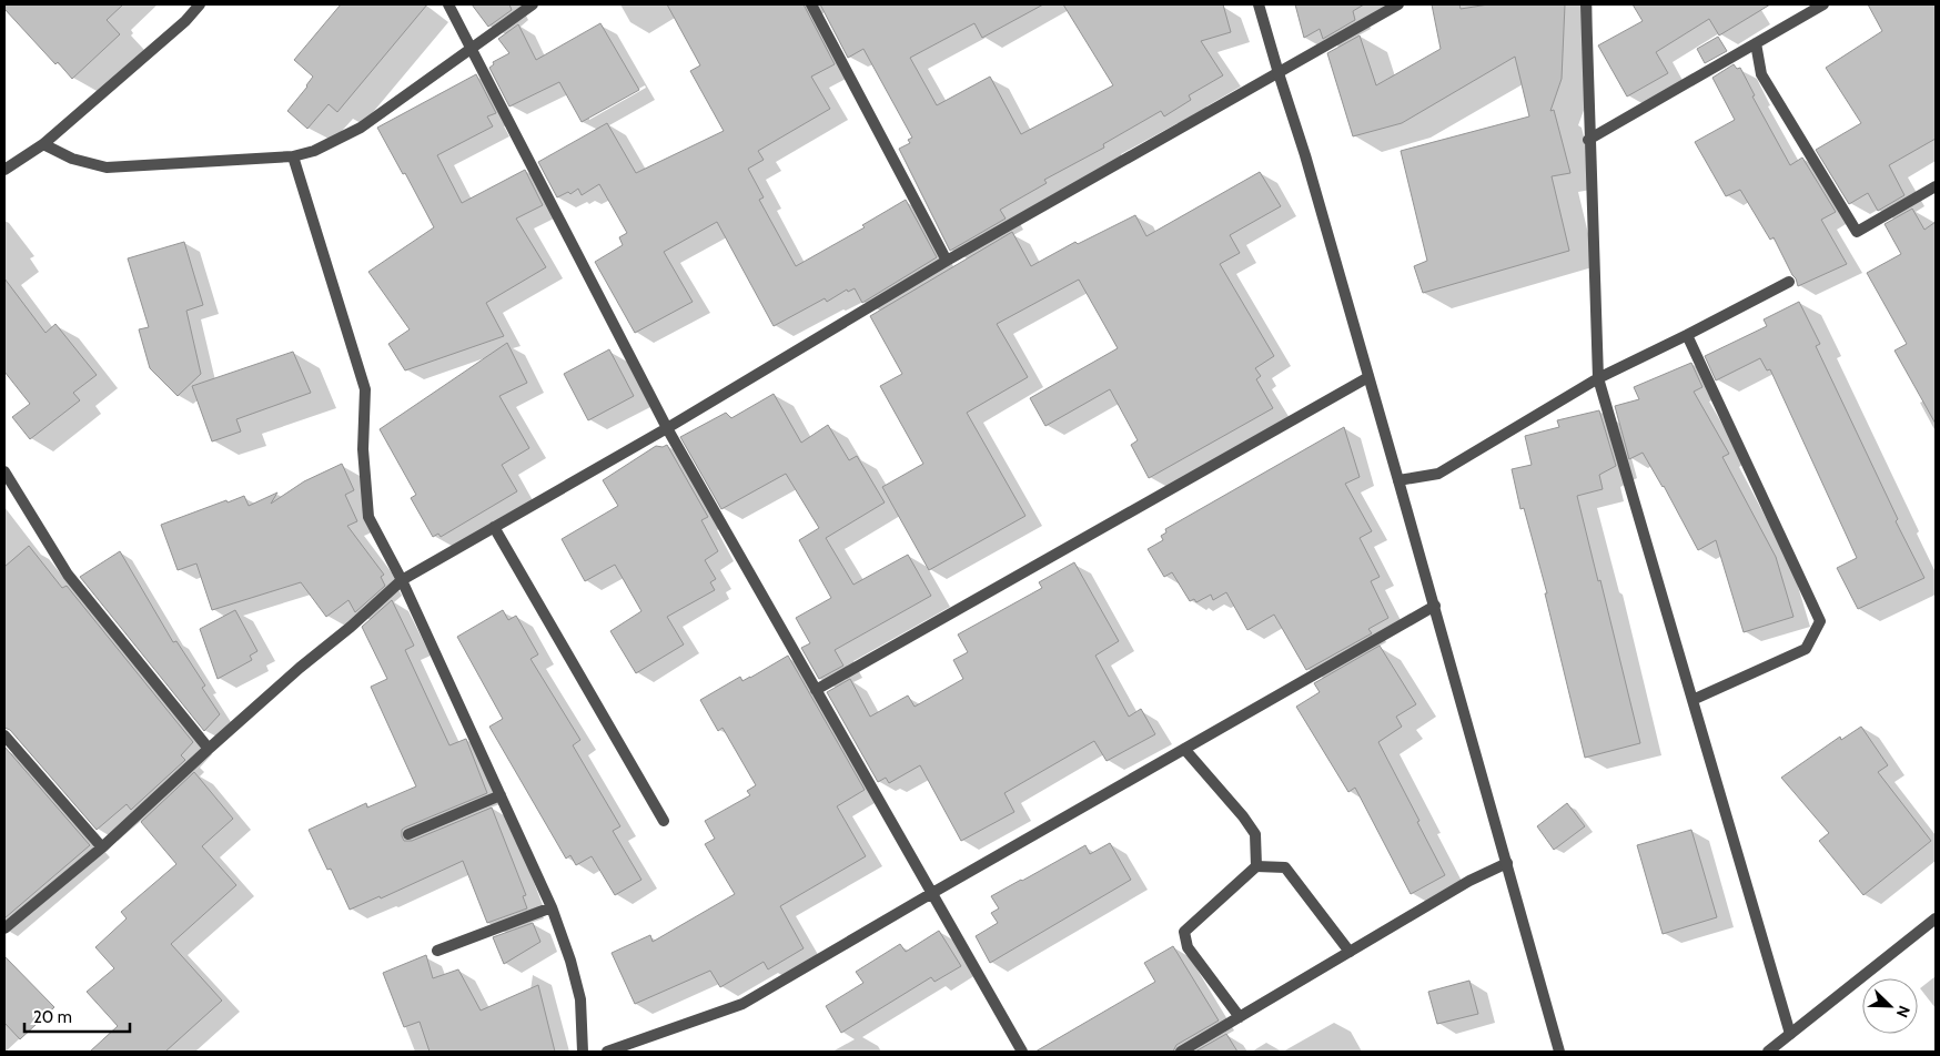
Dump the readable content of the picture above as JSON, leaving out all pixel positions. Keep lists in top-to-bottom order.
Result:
{
  "scale_bar": "20 m",
  "north": "bottom right"
}
